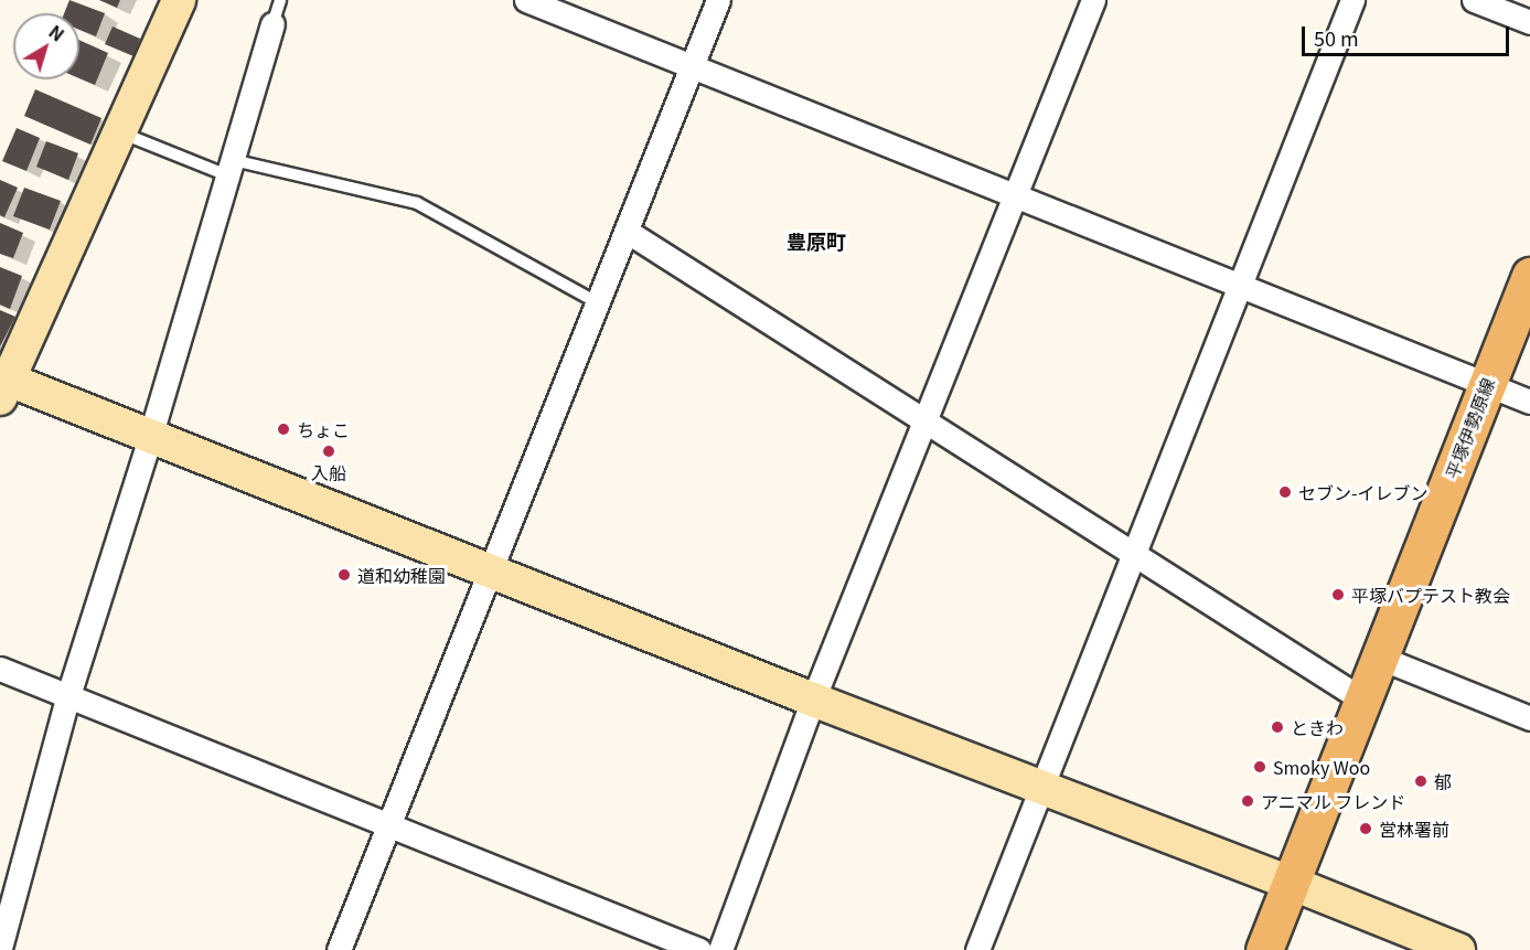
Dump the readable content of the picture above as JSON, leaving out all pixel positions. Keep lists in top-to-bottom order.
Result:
{
  "streets": {
    "main road": ["平塚伊勢原線"]
  },
  "districts": ["豊原町"],
  "places": [
    "ちょこ",
    "入船",
    "セブン-イレブン",
    "道和幼稚園",
    "平塚バプテスト教会",
    "ときわ",
    "Smoky Woo",
    "郁",
    "アニマル フレンド",
    "営林署前"
  ],
  "scale_bar": "50 m",
  "north": "top right"
}
